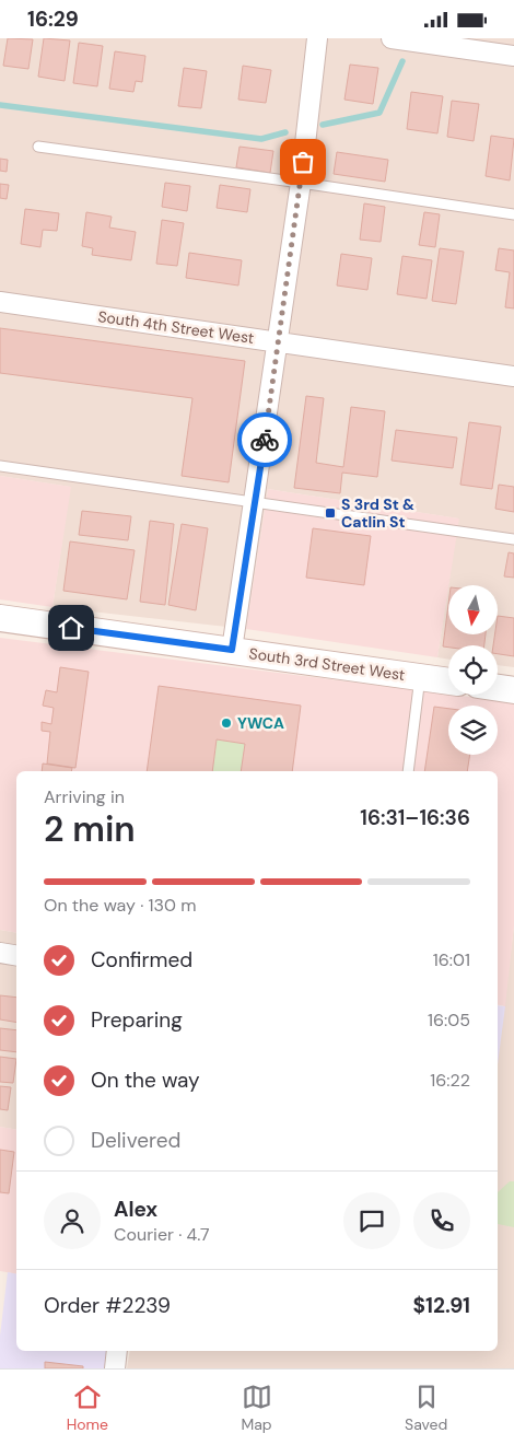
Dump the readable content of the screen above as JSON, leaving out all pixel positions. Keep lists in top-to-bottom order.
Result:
{
  "streets": {
    "main road": ["South 3rd Street West"],
    "street": ["South 4th Street West"]
  },
  "places": {
    "transit": ["S 3rd St & Catlin St"],
    "other": ["YWCA"]
  },
  "north": "bottom",
  "page": {
    "status": "16:29",
    "heading": ["2 min", "Arriving in", "16:31–16:36"],
    "panel": [
      "Alex",
      "Courier · 4.7",
      "Order #2239",
      "$12.91"
    ],
    "bar": "On the way · 130 m",
    "list": [
      ["Confirmed", "16:01"],
      ["Preparing", "16:05"],
      ["On the way", "16:22"],
      "Delivered"
    ],
    "tabs": ["Home", "Map", "Saved"]
  }
}
